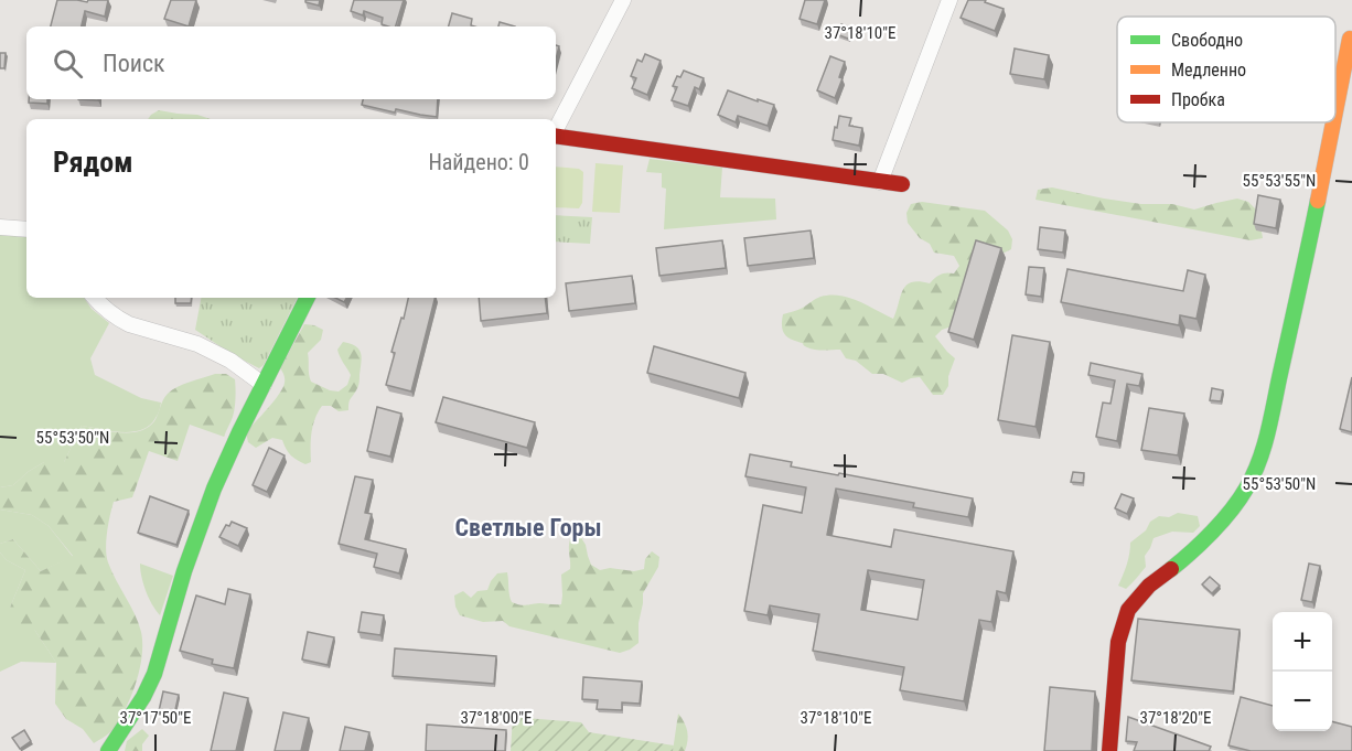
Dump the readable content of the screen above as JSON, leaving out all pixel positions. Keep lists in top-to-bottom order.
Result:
{
  "districts": ["Светлые Горы"],
  "legend": ["Свободно", "Медленно", "Пробка"],
  "page": {
    "search": "Поиск",
    "heading": ["Рядом", "Найдено: 0"],
    "map_buttons": ["+", "−"]
  },
  "coordinates": [
    "37°18'10\"E",
    "55°53'55\"N",
    "55°53'50\"N",
    "37°17'50\"E",
    "37°18'00\"E",
    "37°18'20\"E"
  ]
}
